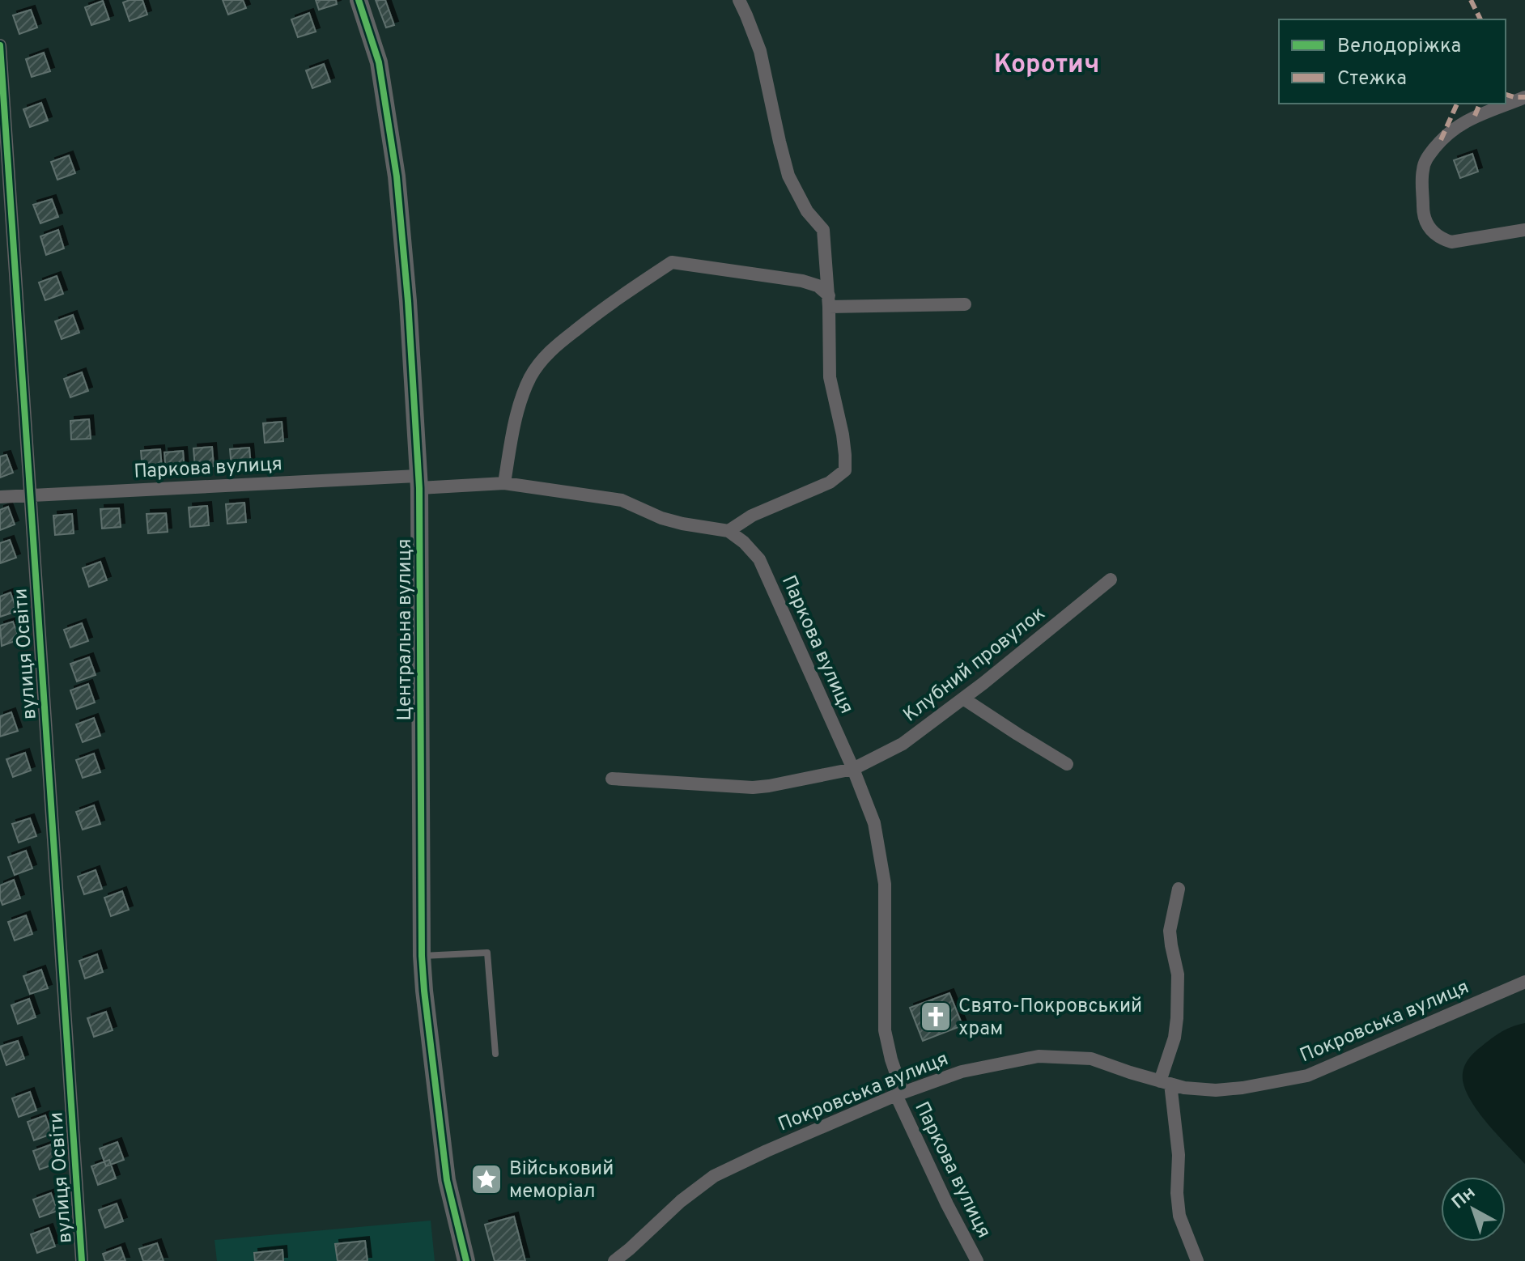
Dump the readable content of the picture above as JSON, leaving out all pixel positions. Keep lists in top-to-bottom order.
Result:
{
  "streets": {
    "street": [
      "Паркова вулиця",
      "Центральна вулиця",
      "вулиця Освіти",
      "Клубний провулок",
      "Покровська вулиця"
    ]
  },
  "crossings": [
    ["Паркова вулиця", "Центральна вулиця"],
    ["Паркова вулиця", "вулиця Освіти"],
    ["Паркова вулиця", "Клубний провулок"],
    ["Паркова вулиця", "Покровська вулиця"]
  ],
  "districts": ["Коротич"],
  "places": {
    "church": ["Свято-Покровський храм"],
    "place": ["Військовий меморіал"]
  },
  "legend": ["Велодоріжка", "Стежка"],
  "north": "top left"
}
